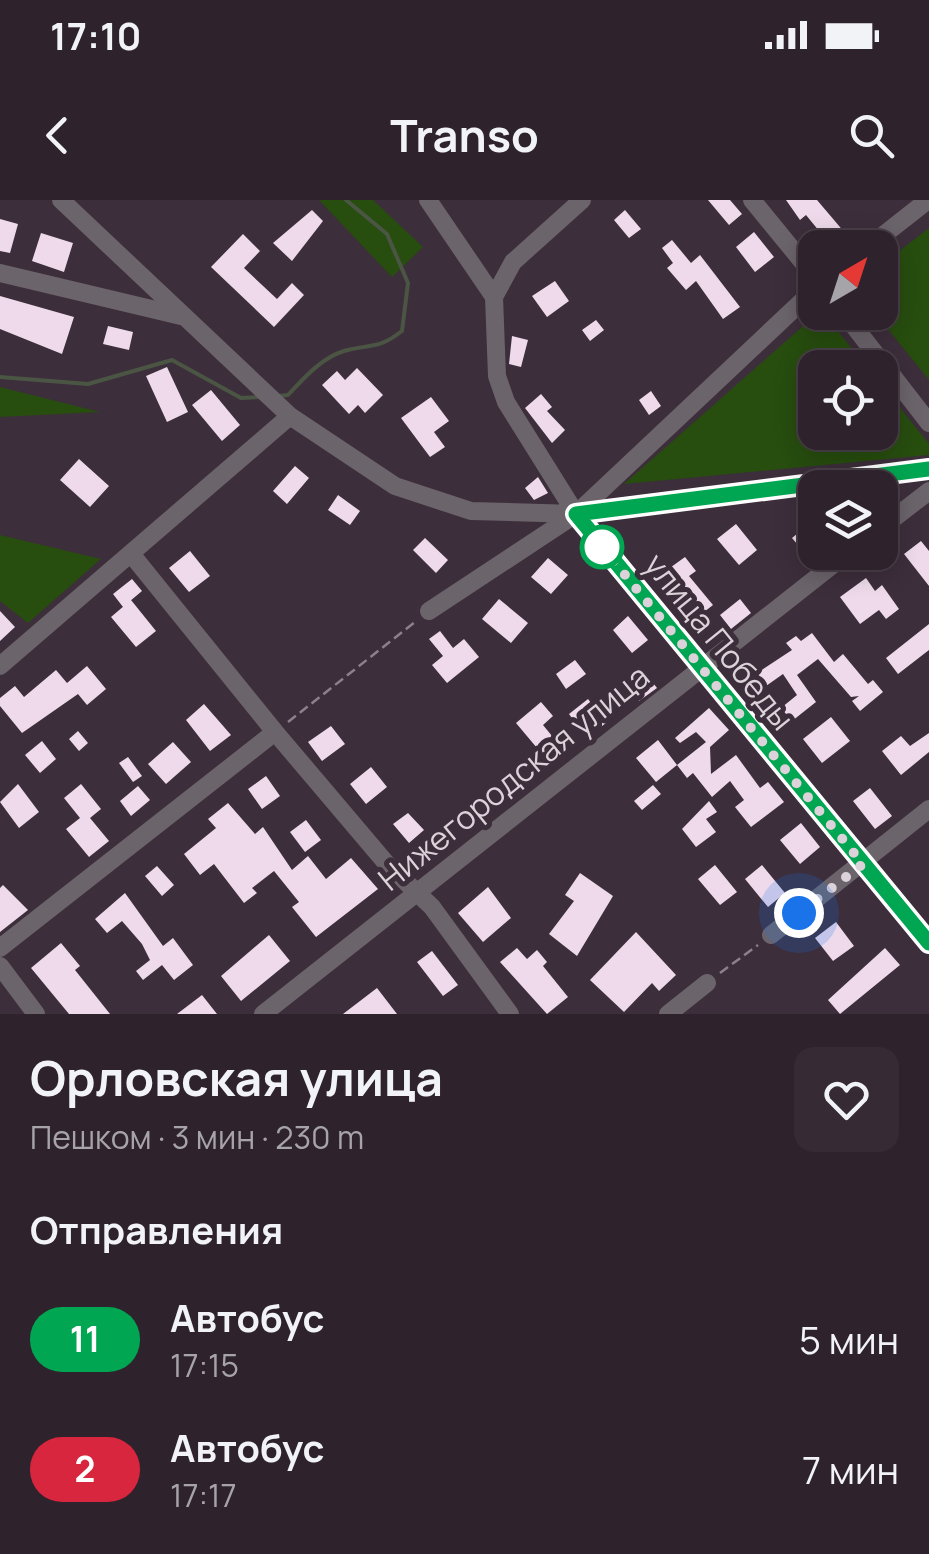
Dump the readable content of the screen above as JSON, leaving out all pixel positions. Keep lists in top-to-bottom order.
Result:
{
  "streets": {
    "street": ["улица Победы", "Нижегородская улица"]
  },
  "crossings": [
    ["улица Победы", "Нижегородская улица"]
  ],
  "lines": ["bus line 11"],
  "north": "top right",
  "page": {
    "status": "17:10",
    "header": "Transo",
    "heading": [
      ["Орловская улица", "Пешком · 3 мин · 230 m"],
      "Отправления"
    ],
    "list": [
      {
        "mark": "11",
        "name": "Автобус",
        "note": "17:15",
        "value": "5 мин"
      },
      {
        "mark": "2",
        "name": "Автобус",
        "note": "17:17",
        "value": "7 мин"
      }
    ]
  }
}
